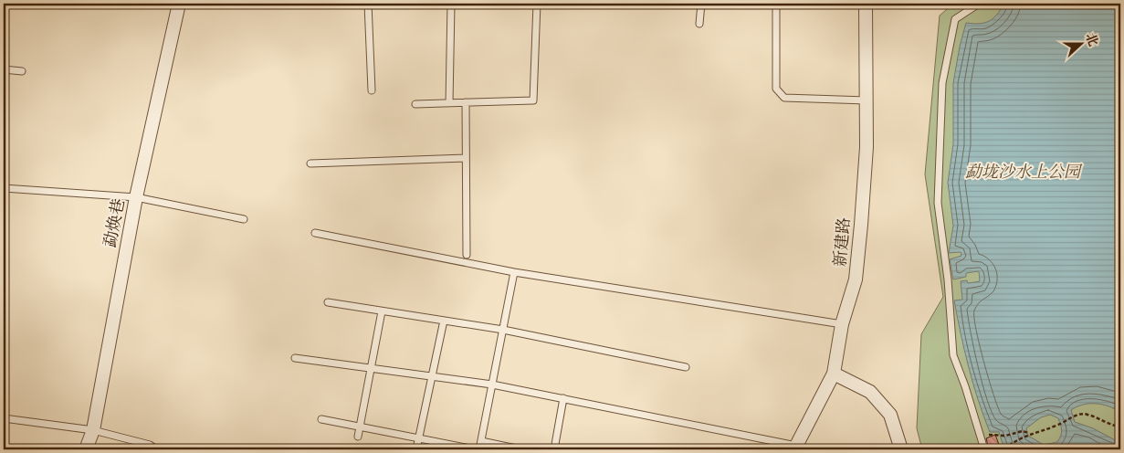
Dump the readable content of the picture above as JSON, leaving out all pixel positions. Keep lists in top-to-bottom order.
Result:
{
  "streets": {
    "street": ["勐焕巷", "新建路"]
  },
  "parks": ["勐垅沙水上公园"],
  "north": "right"
}
